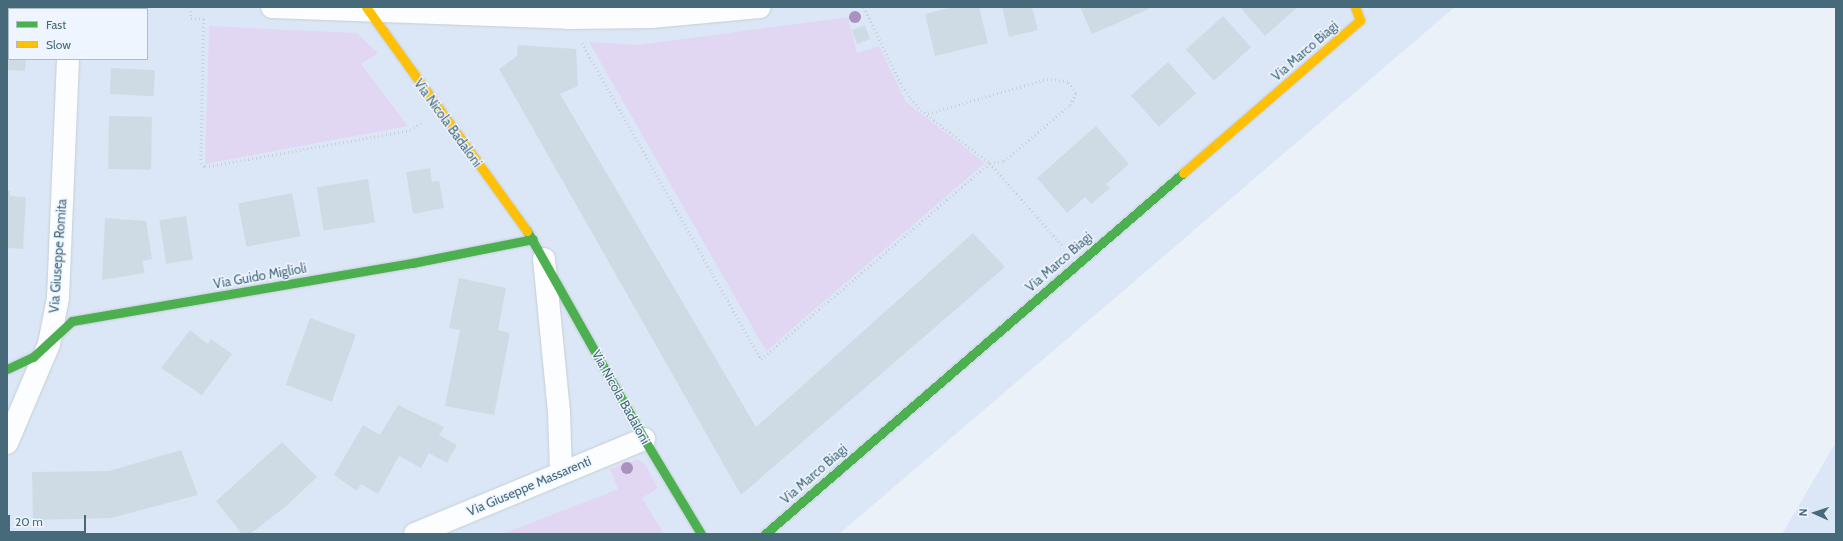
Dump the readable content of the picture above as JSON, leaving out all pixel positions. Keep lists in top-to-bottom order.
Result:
{
  "streets": {
    "street": [
      "Via Marco Biagi",
      "Via Nicola Badaloni",
      "Via Giuseppe Romita",
      "Via Guido Miglioli",
      "Via Giuseppe Massarenti"
    ]
  },
  "crossings": [
    ["Via Nicola Badaloni", "Via Guido Miglioli"],
    ["Via Nicola Badaloni", "Via Giuseppe Massarenti"],
    ["Via Giuseppe Romita", "Via Guido Miglioli"]
  ],
  "legend": ["Fast", "Slow"],
  "scale_bar": "20 m",
  "north": "left"
}
